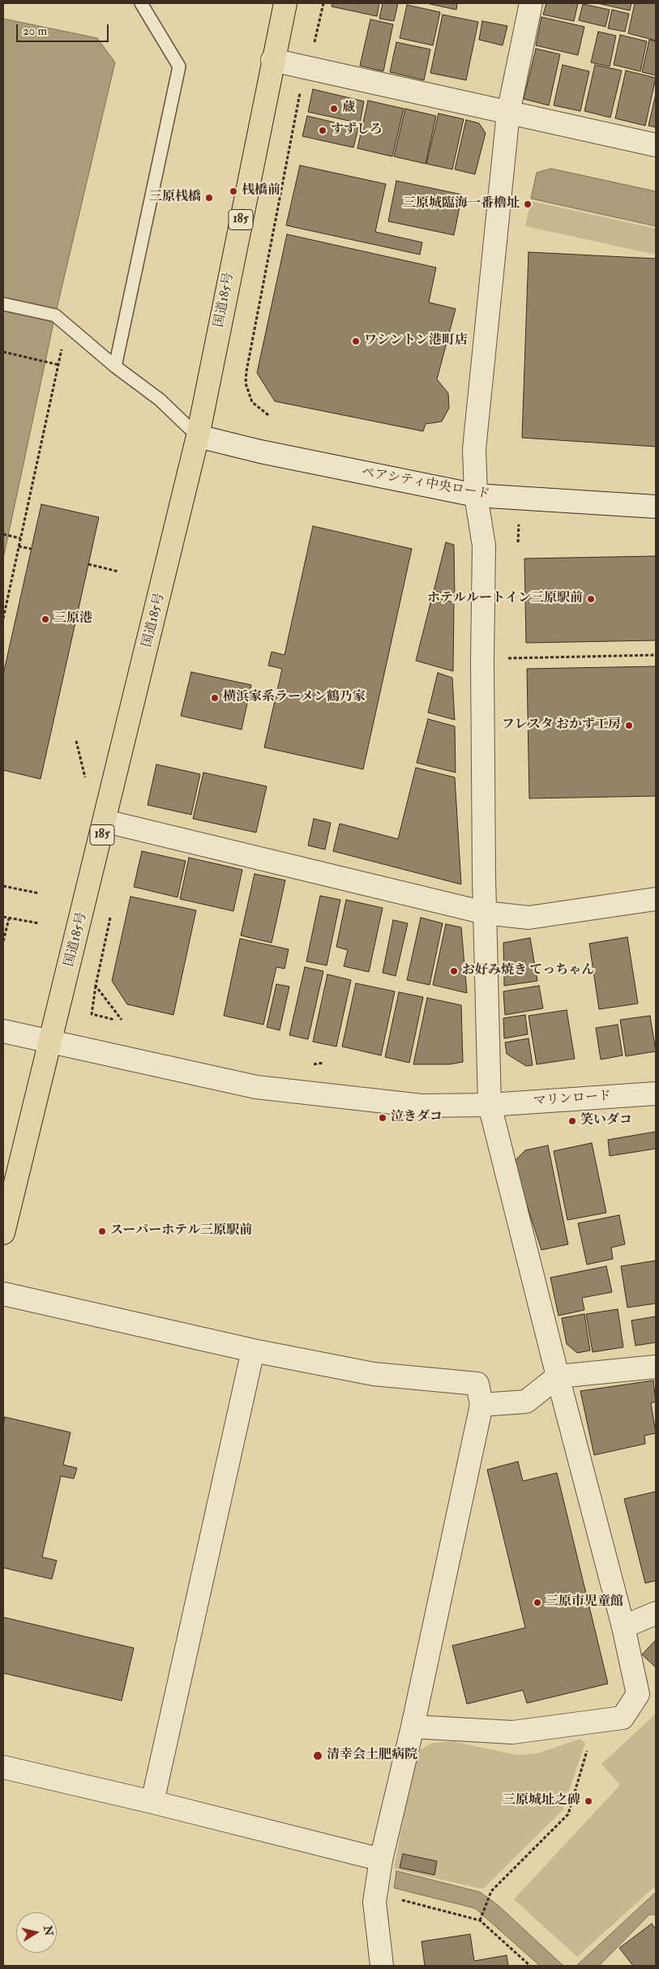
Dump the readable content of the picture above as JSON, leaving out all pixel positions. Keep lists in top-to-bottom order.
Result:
{
  "streets": {
    "highway": ["185", "国道185号"],
    "street": ["ペアシティ中央ロード", "マリンロード"]
  },
  "crossings": [
    ["国道185号", "ペアシティ中央ロード"],
    ["国道185号", "マリンロード"]
  ],
  "places": [
    "蔵",
    "すずしろ",
    "桟橋前",
    "三原桟橋",
    "三原城臨海一番櫓址",
    "ワシントン港町店",
    "ホテルルートイン三原駅前",
    "三原港",
    "横浜家系ラーメン鶴乃家",
    "フレスタ おかず工房",
    "お好み焼き てっちゃん",
    "泣きダコ",
    "笑いダコ",
    "スーパーホテル三原駅前",
    "三原市児童館",
    "清幸会土肥病院",
    "三原城址之碑"
  ],
  "scale_bar": "20 m",
  "north": "right"
}
